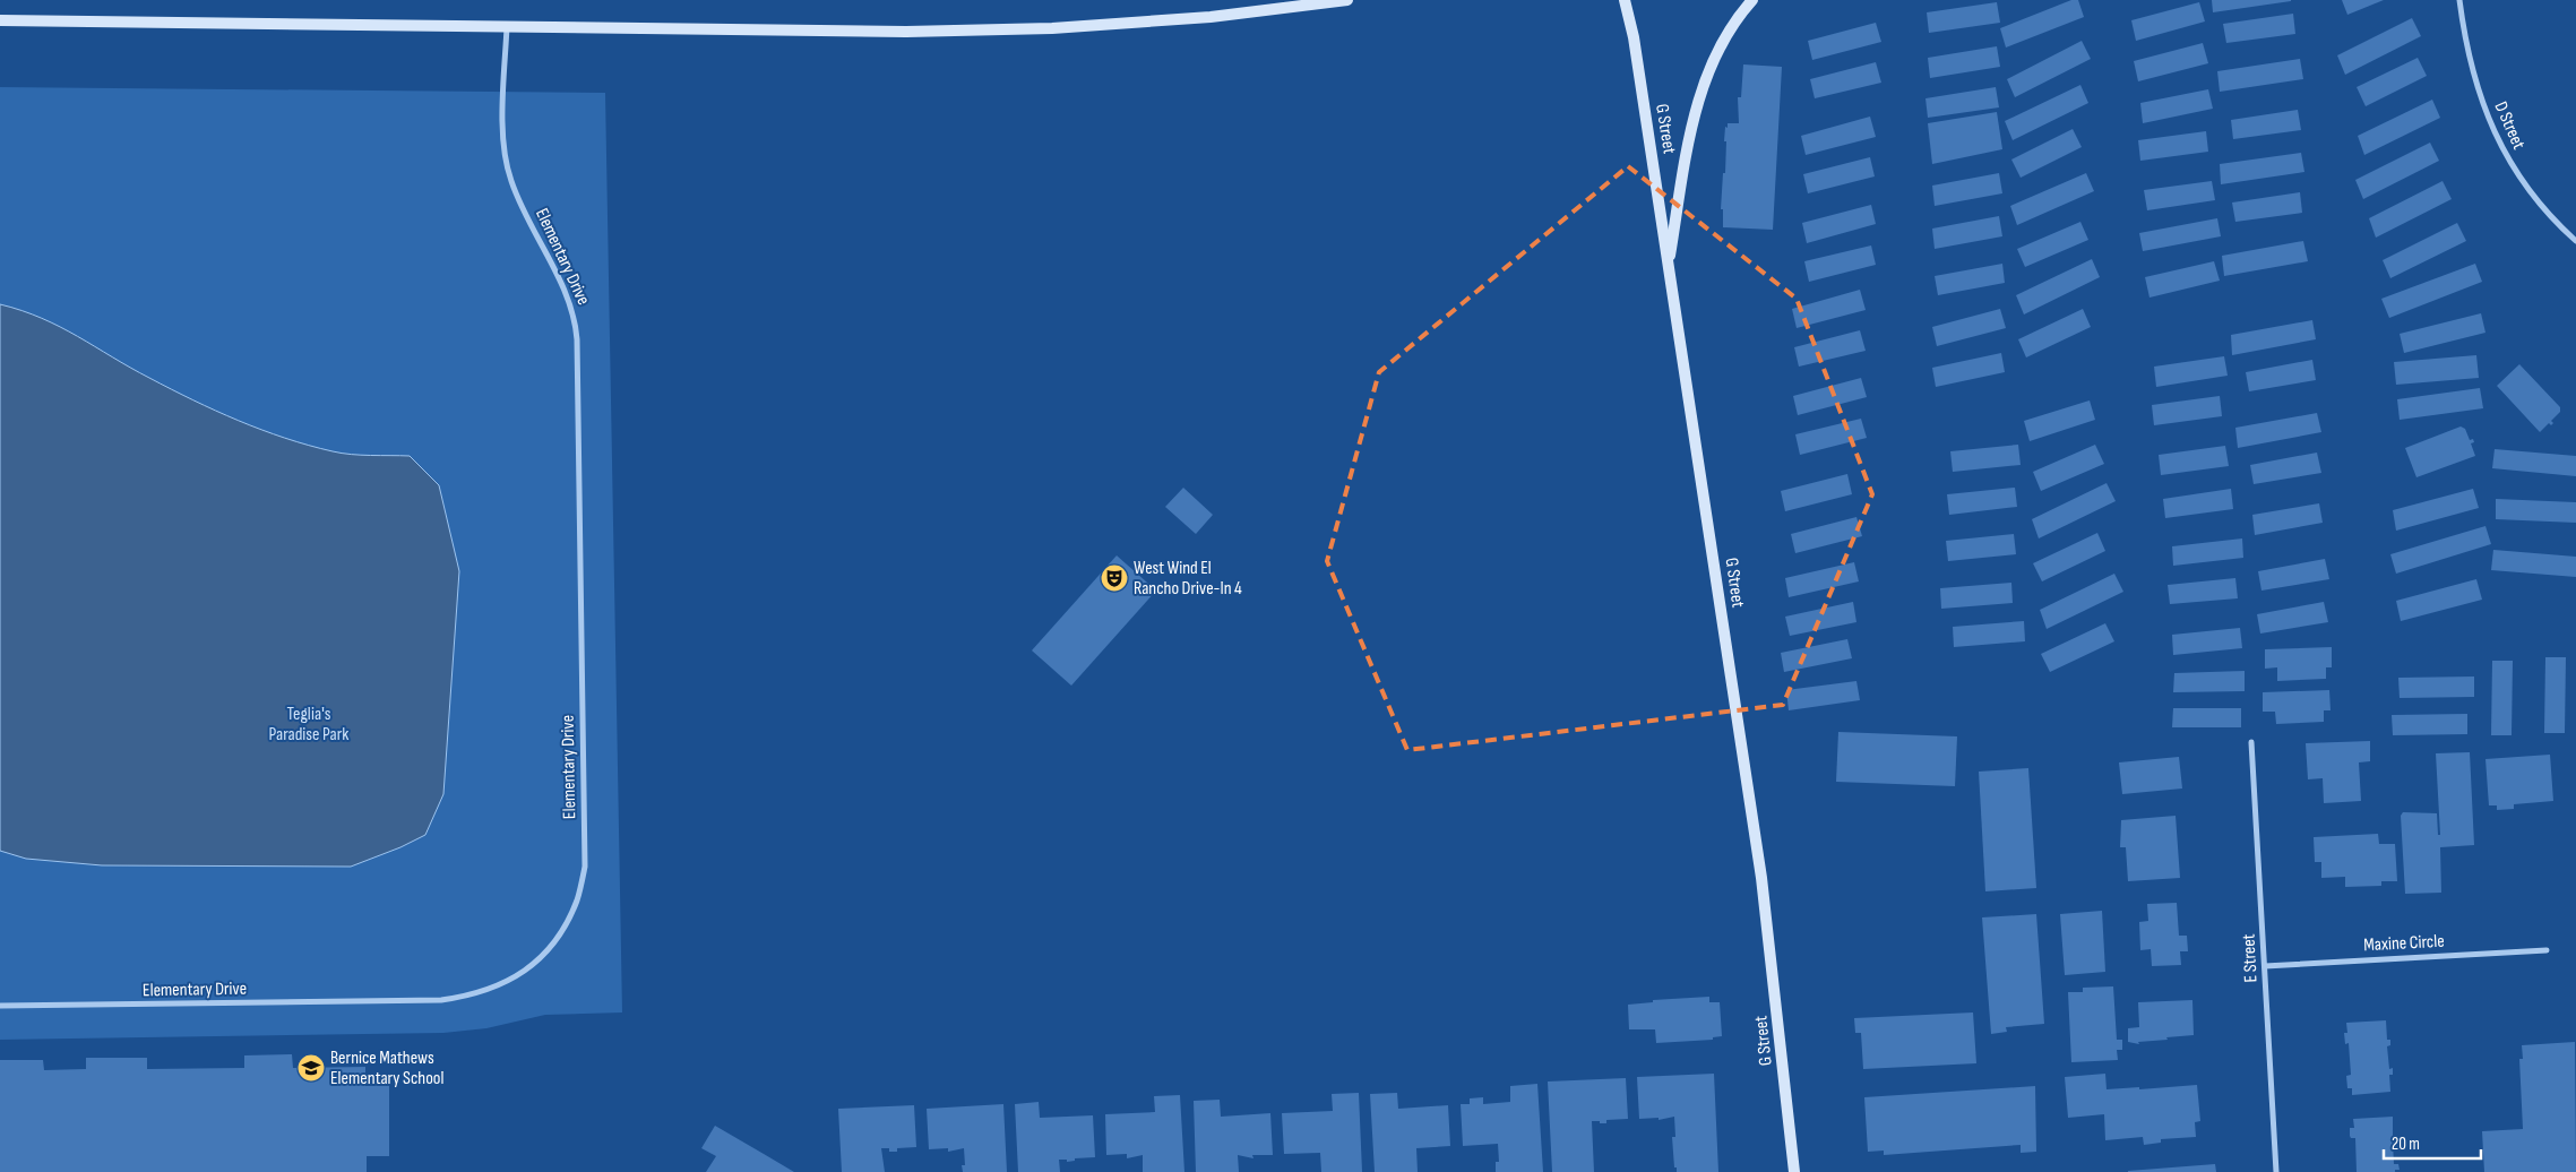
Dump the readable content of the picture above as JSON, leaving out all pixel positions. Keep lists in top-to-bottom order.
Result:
{
  "streets": {
    "main road": ["G Street"],
    "street": [
      "D Street",
      "Elementary Drive",
      "Maxine Circle",
      "E Street"
    ]
  },
  "crossings": [
    ["Maxine Circle", "E Street"]
  ],
  "parks": ["Teglia's Paradise Park"],
  "places": {
    "theatre": ["West Wind El Rancho Drive-In 4"],
    "school or university": ["Bernice Mathews Elementary School"]
  },
  "scale_bar": "20 m"
}
